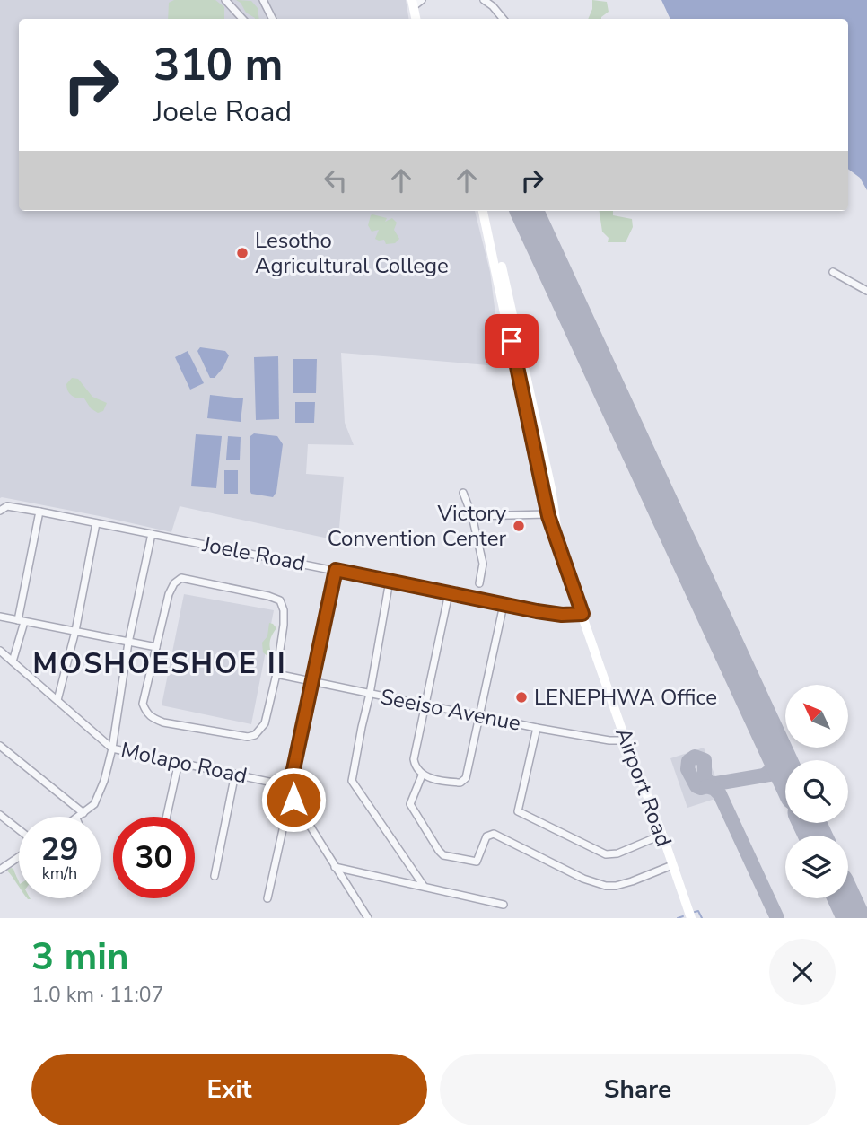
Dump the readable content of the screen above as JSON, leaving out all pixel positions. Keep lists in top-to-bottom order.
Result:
{
  "streets": {
    "main road": ["Airport Road"],
    "street": ["Joele Road", "Seeiso Avenue", "Molapo Road"]
  },
  "crossings": [
    ["Joele Road", "Airport Road"],
    ["Seeiso Avenue", "Airport Road"]
  ],
  "districts": ["MOSHOESHOE II"],
  "places": ["Lesotho Agricultural College", "Victory Convention Center", "LENEPHWA Office"],
  "north": "top left",
  "page": {
    "turn": ["310 m", "Joele Road"],
    "speed": "29 km/h",
    "limit": "30",
    "heading": ["3 min", "1.0 km · 11:07"],
    "buttons": ["Exit", "Share"]
  }
}
